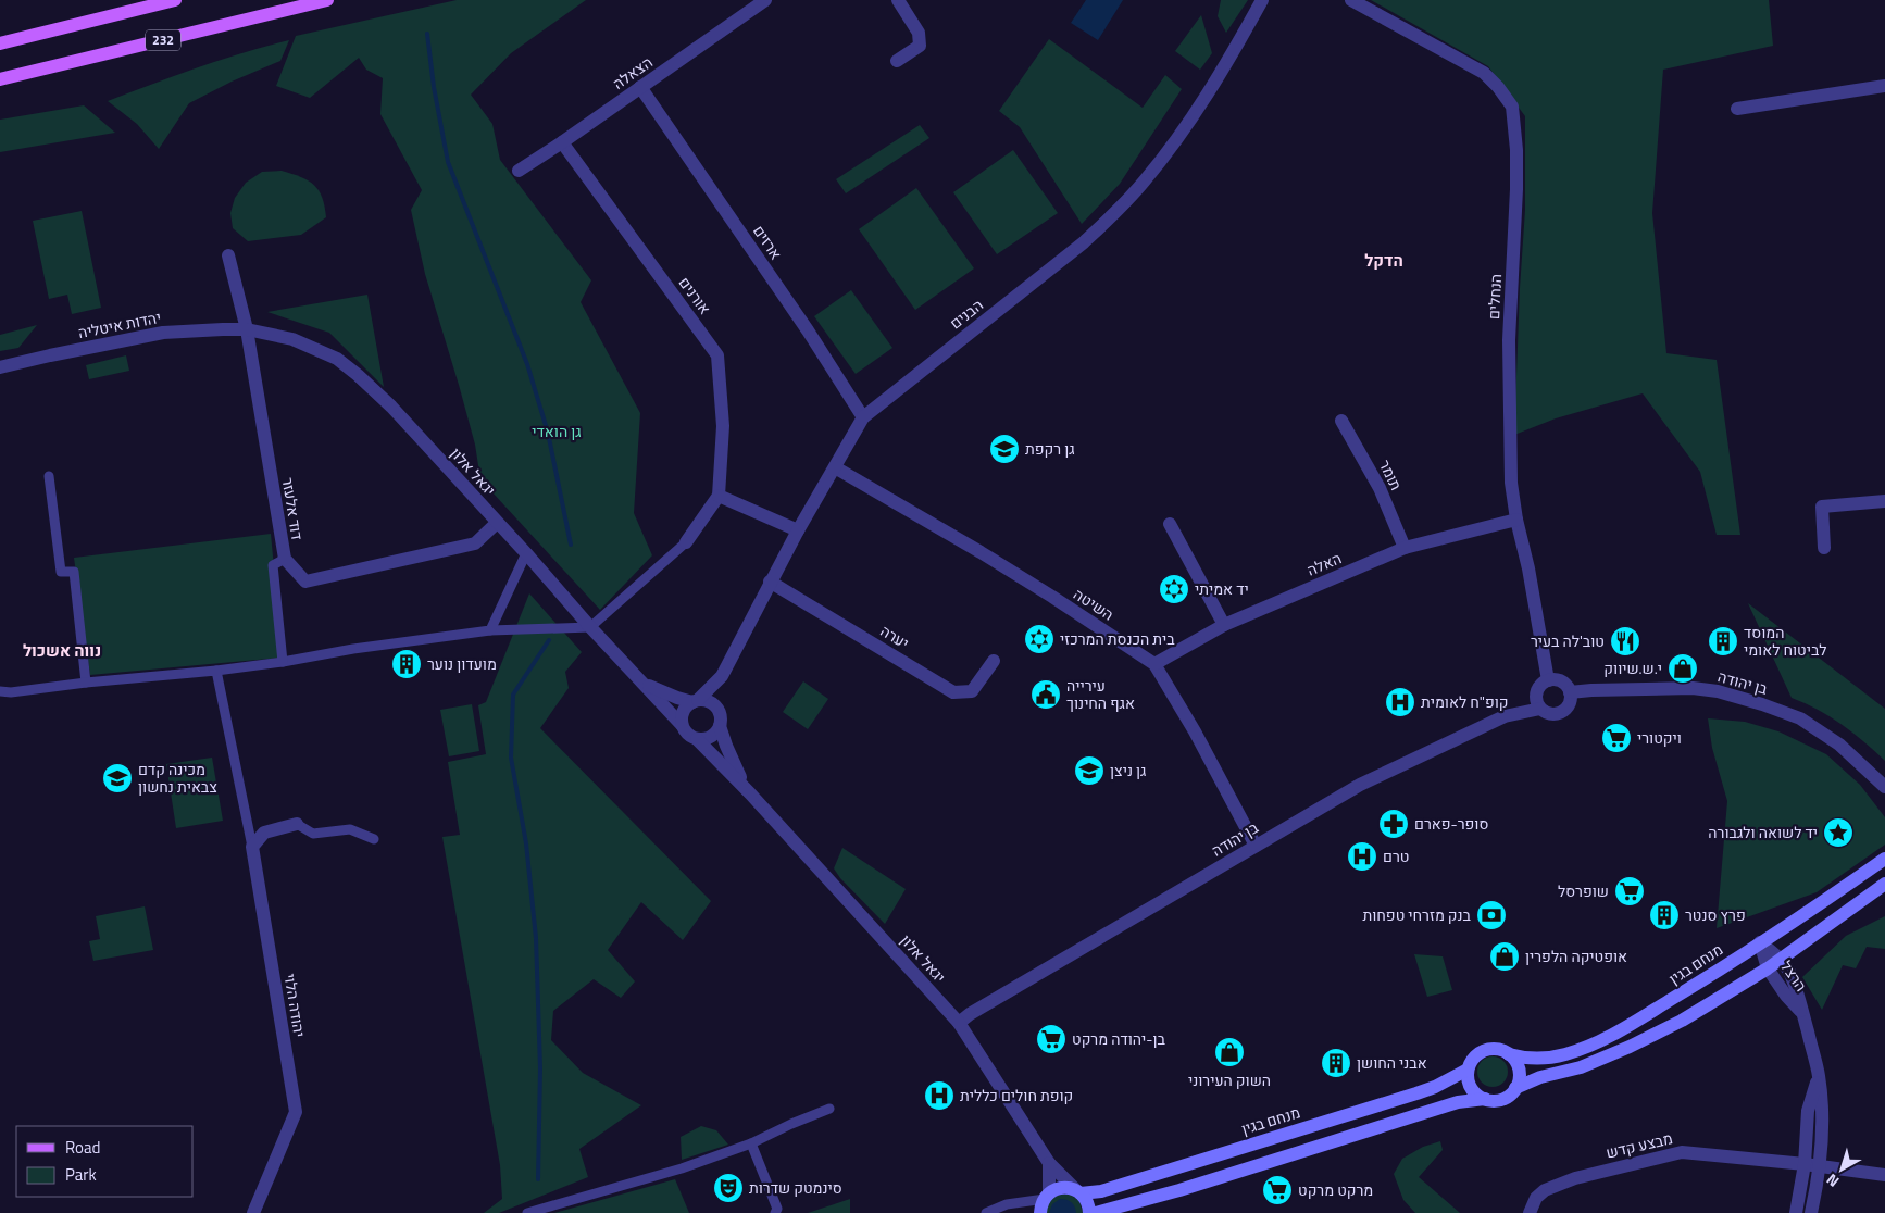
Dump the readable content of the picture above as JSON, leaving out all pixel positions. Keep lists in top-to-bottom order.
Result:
{
  "streets": {
    "main road": ["232", "מנחם בגין"],
    "street": [
      "הצאלה",
      "ארזים",
      "אורנים",
      "הנחלים",
      "הבנים",
      "יהדות איטליה",
      "יגאל אלון",
      "תומר",
      "דוד אלעזר",
      "האלה",
      "השיטה",
      "יערה",
      "בן יהודה",
      "הרצל",
      "יהודה הלוי",
      "מבצע קדש"
    ]
  },
  "crossings": [
    ["הצאלה", "ארזים"],
    ["הצאלה", "אורנים"],
    ["ארזים", "הבנים"],
    ["הנחלים", "האלה"],
    ["הנחלים", "בן יהודה"],
    ["הבנים", "יגאל אלון"],
    ["הבנים", "השיטה"],
    ["הבנים", "יערה"],
    ["יהדות איטליה", "יגאל אלון"],
    ["יהדות איטליה", "דוד אלעזר"],
    ["יגאל אלון", "דוד אלעזר"],
    ["יגאל אלון", "בן יהודה"],
    ["יגאל אלון", "מנחם בגין"],
    ["תומר", "האלה"],
    ["האלה", "השיטה"],
    ["השיטה", "בן יהודה"],
    ["מנחם בגין", "הרצל"],
    ["הרצל", "מבצע קדש"]
  ],
  "districts": ["הדקל", "נווה אשכול"],
  "parks": ["גן הואדי"],
  "places": {
    "school or university": ["גן רקפת", "גן ניצן", "מכינה קדם צבאית נחשון"],
    "synagogue": ["יד אמיתי", "בית הכנסת המרכזי"],
    "restaurant": ["טוב'לה בעיר"],
    "building": [
      "המוסד לביטוח לאומי",
      "מועדון נוער",
      "פרץ סנטר",
      "אבני החושן"
    ],
    "shop": ["י.ש.שיווק", "אופטיקה הלפרין", "השוק העירוני"],
    "public building": ["עירייה אגף החינוך"],
    "hospital": ["קופ\"ח לאומית", "טרם", "קופת חולים כללית"],
    "supermarket": [
      "ויקטורי",
      "שופרסל",
      "בן-יהודה מרקט",
      "מרקט מרקט"
    ],
    "pharmacy": ["סופר-פארם"],
    "place": ["יד לשואה ולגבורה"],
    "bank": ["בנק מזרחי טפחות"],
    "theatre": ["סינמטק שדרות"]
  },
  "legend": ["Road", "Park"],
  "north": "bottom left"
}
